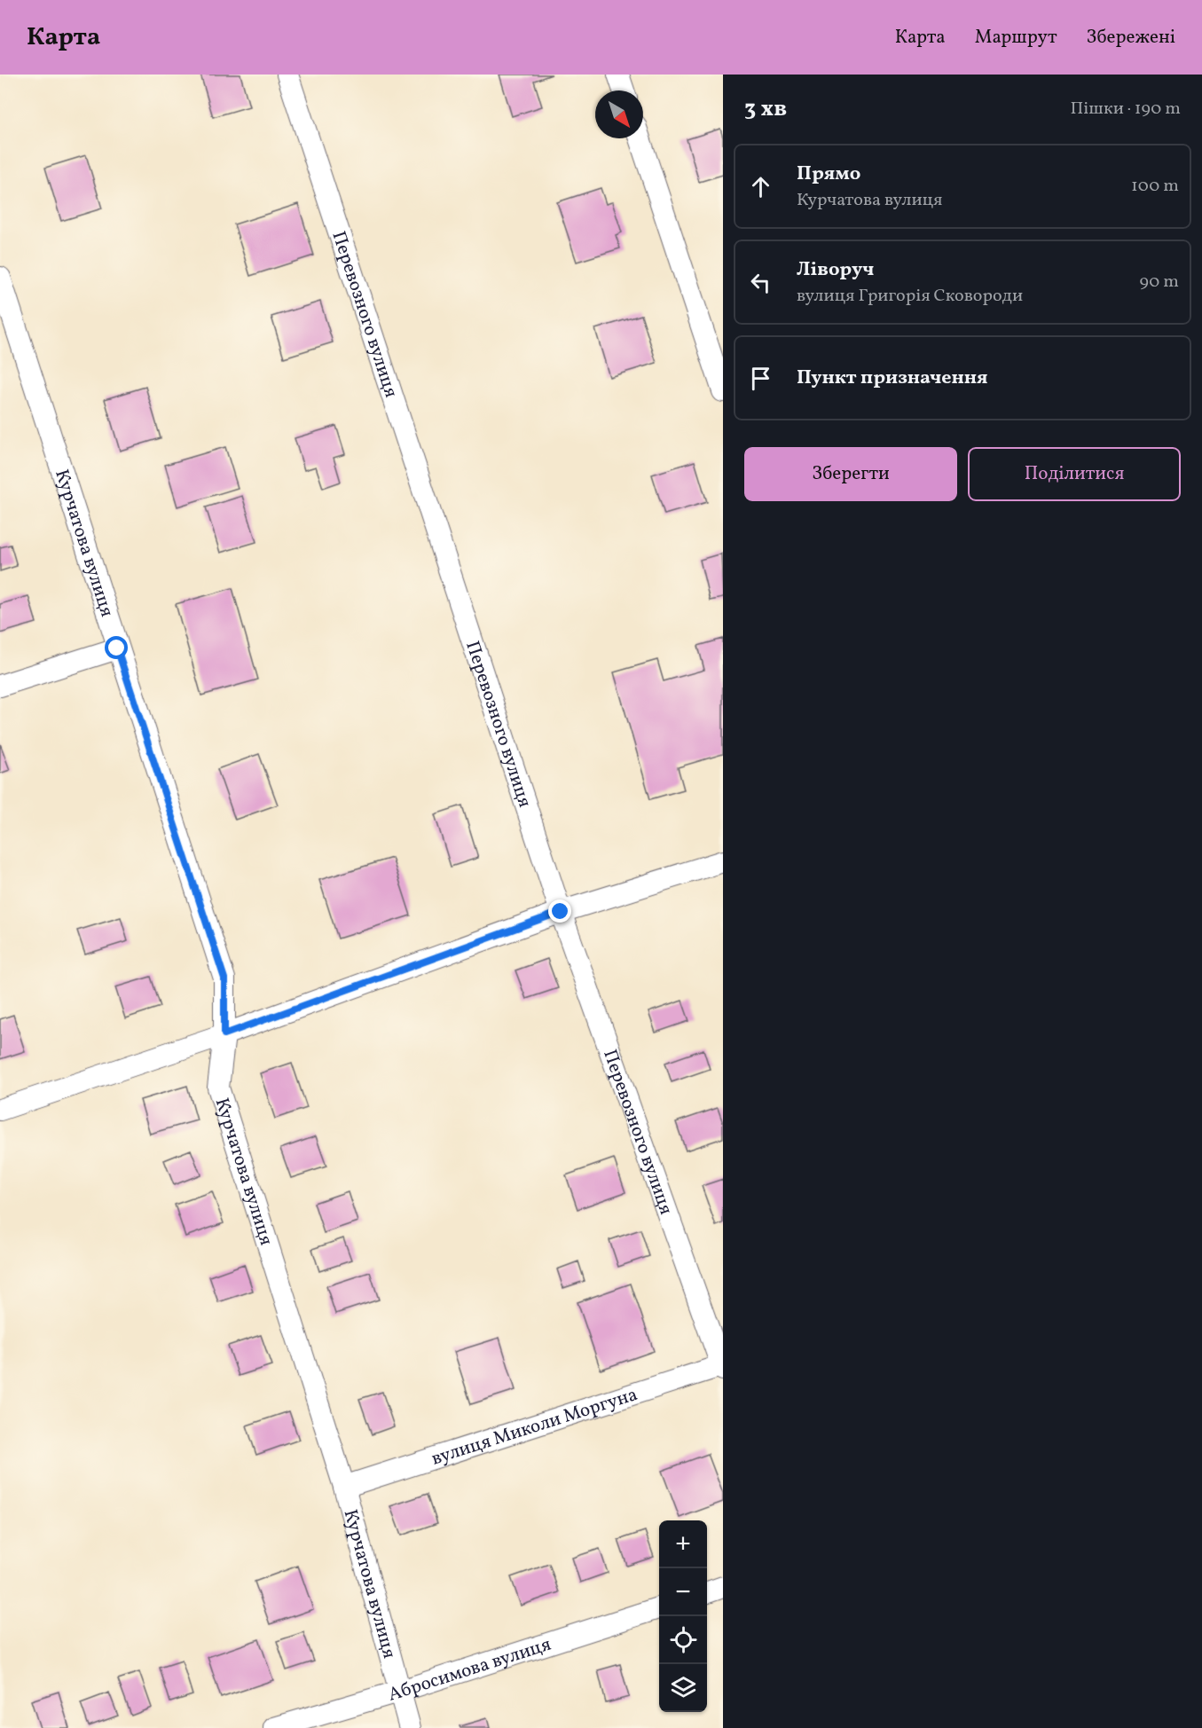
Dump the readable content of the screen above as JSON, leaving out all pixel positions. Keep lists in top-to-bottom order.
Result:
{
  "streets": {
    "street": [
      "Перевозного вулиця",
      "Курчатова вулиця",
      "вулиця Миколи Моргуна",
      "Абросимова вулиця"
    ]
  },
  "crossings": [
    ["Перевозного вулиця", "вулиця Миколи Моргуна"],
    ["Курчатова вулиця", "вулиця Миколи Моргуна"],
    ["Курчатова вулиця", "Абросимова вулиця"]
  ],
  "north": "bottom right",
  "page": {
    "header": "Карта",
    "nav": ["Карта", "Маршрут", "Збережені"],
    "heading": ["3 хв", "Пішки · 190 m"],
    "list": [
      ["Прямо", "Курчатова вулиця", "100 m"],
      ["Ліворуч", "вулиця Григорія Сковороди", "90 m"],
      "Пункт призначення"
    ],
    "buttons": ["Зберегти", "Поділитися"],
    "map_buttons": ["+", "−"]
  }
}
